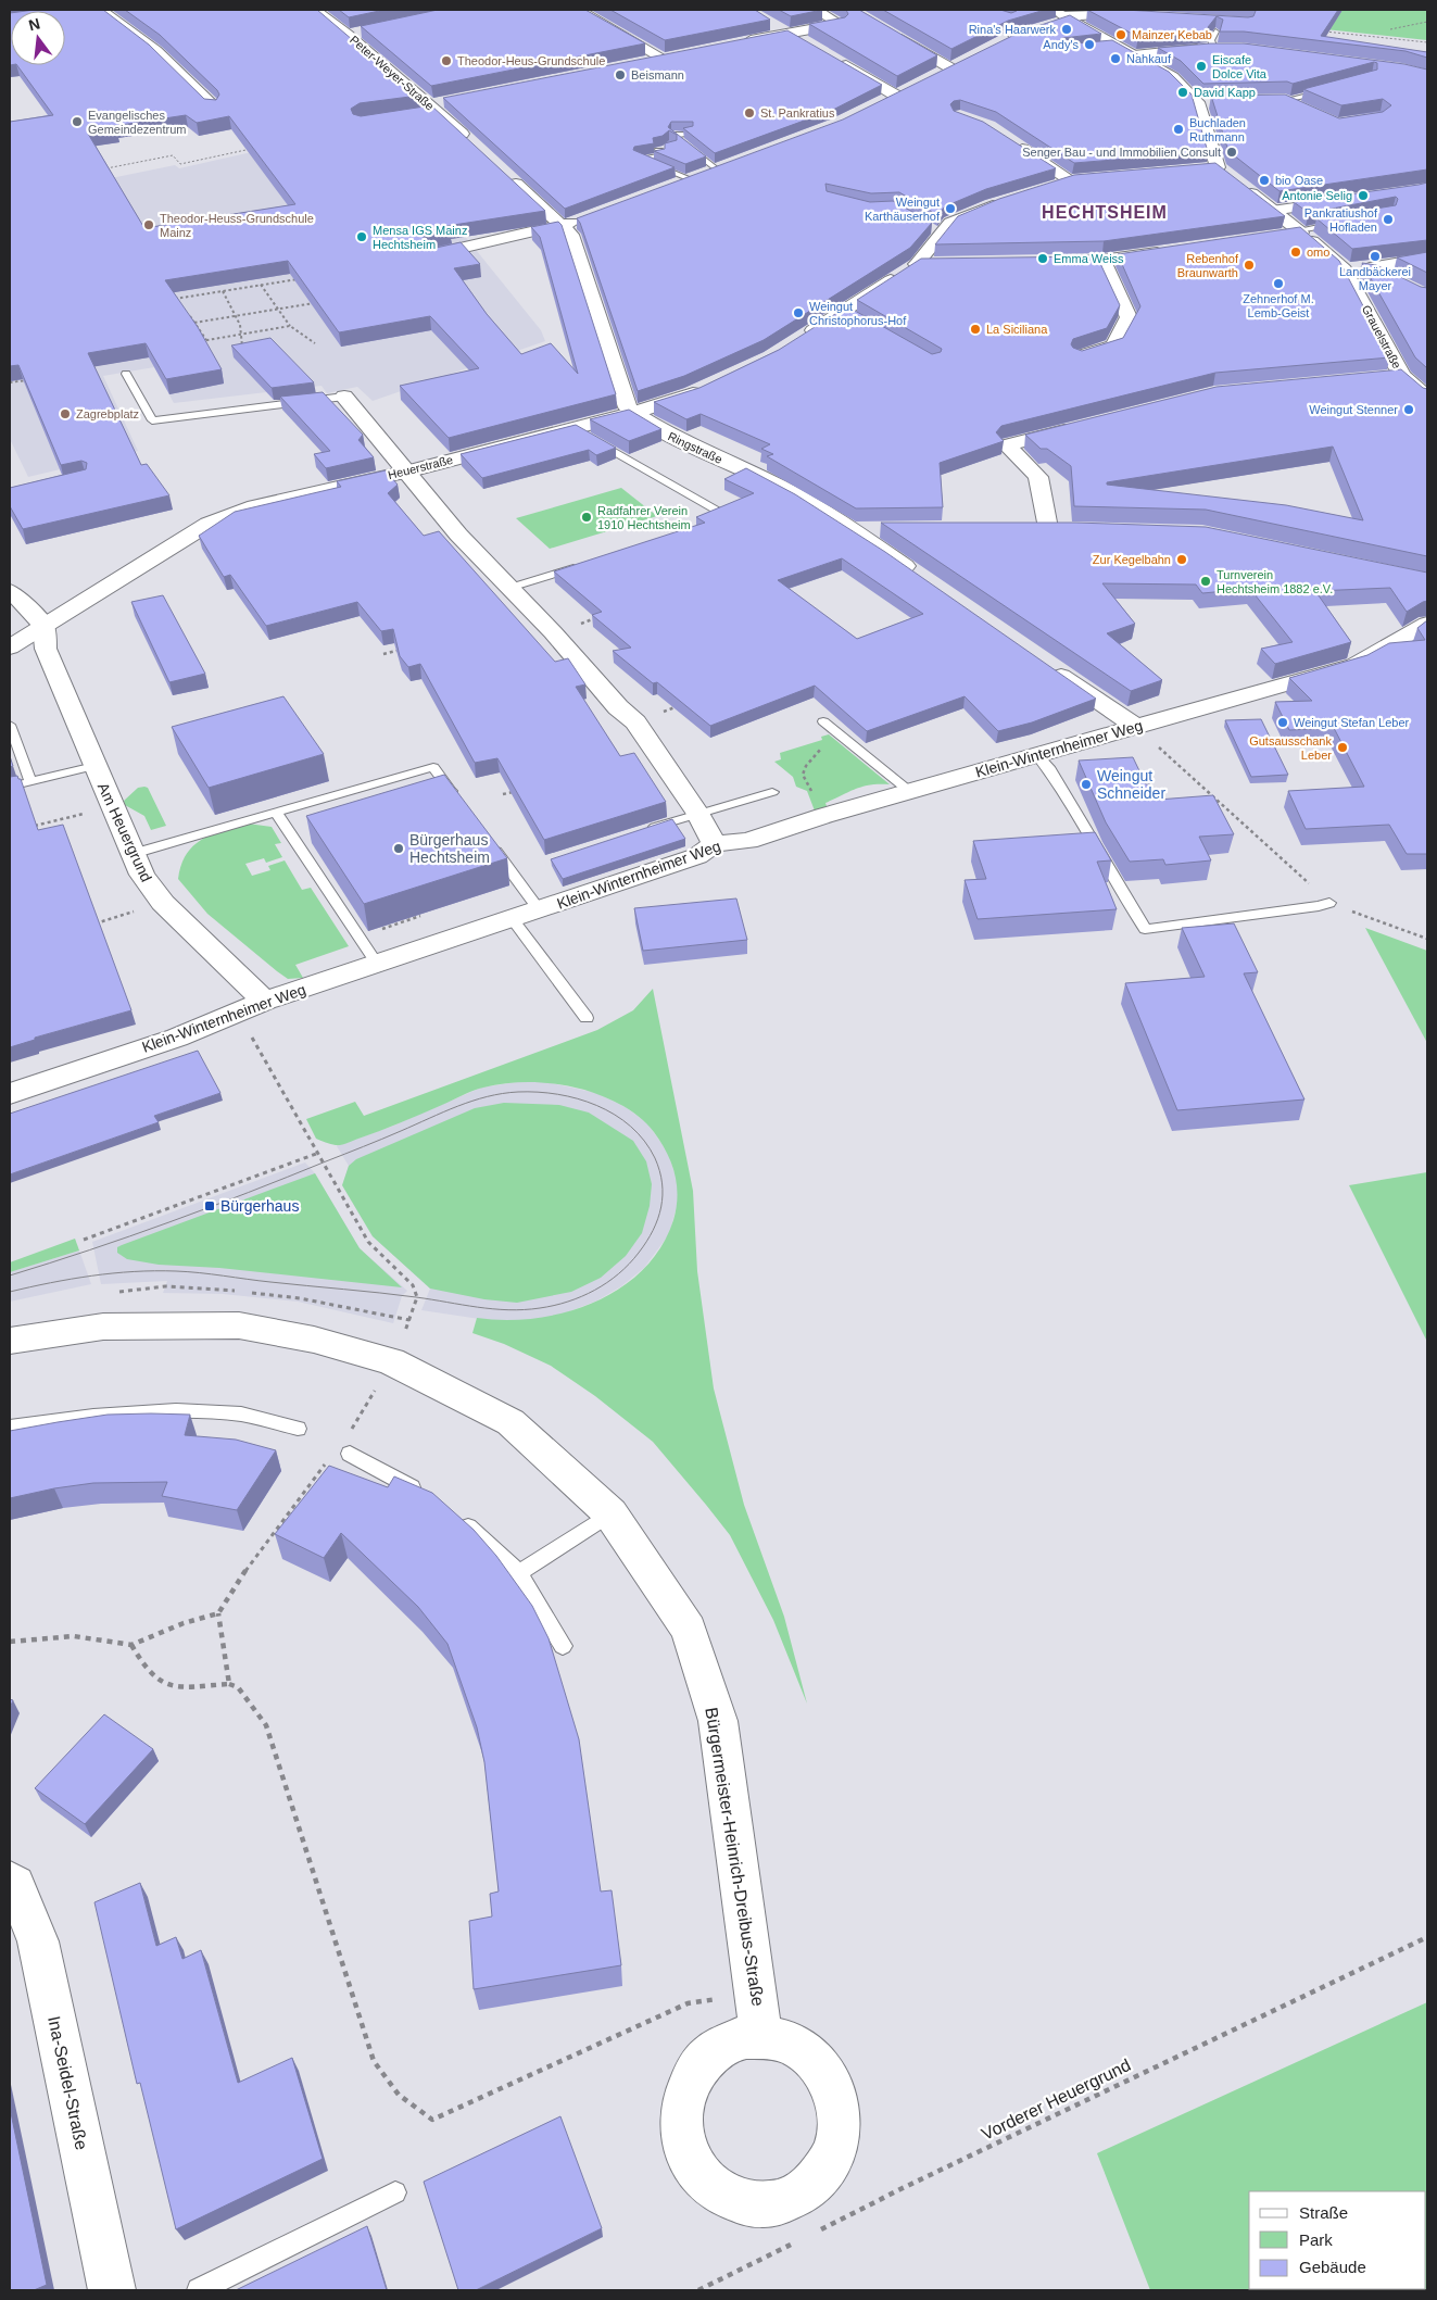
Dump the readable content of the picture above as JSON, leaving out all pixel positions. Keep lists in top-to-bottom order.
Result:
{
  "streets": {
    "street": [
      "Peter-Weyer-Straße",
      "Grauelstraße",
      "Ringstraße",
      "Heuerstraße",
      "Klein-Winternheimer Weg",
      "Am Heuergrund",
      "Bürgermeister-Heinrich-Dreibus-Straße",
      "Ina-Seidel-Straße"
    ],
    "path": ["Vorderer Heuergrund"]
  },
  "crossings": [
    ["Ringstraße", "Heuerstraße"],
    ["Heuerstraße", "Am Heuergrund"],
    ["Klein-Winternheimer Weg", "Am Heuergrund"]
  ],
  "districts": ["HECHTSHEIM"],
  "places": {
    "other": [
      "Rina's Haarwerk",
      "Mainzer Kebab",
      "Andy's",
      "Nahkauf",
      "Theodor-Heus-Grundschule",
      "Eiscafe Dolce Vita",
      "Beismann",
      "David Kapp",
      "St. Pankratius",
      "Evangelisches Gemeindezentrum",
      "Buchladen Ruthmann",
      "Senger Bau - und Immobilien Consult",
      "bio Oase",
      "Antonie Selig",
      "Weingut Karthäuserhof",
      "Pankratiushof Hofladen",
      "Theodor-Heuss-Grundschule Mainz",
      "Mensa IGS Mainz Hechtsheim",
      "omo",
      "Landbäckerei Mayer",
      "Emma Weiss",
      "Rebenhof Braunwarth",
      "Zehnerhof M. Lemb-Geist",
      "Weingut Christophorus-Hof",
      "La Siciliana",
      "Weingut Stenner",
      "Zagrebplatz",
      "Radfahrer Verein 1910 Hechtsheim",
      "Zur Kegelbahn",
      "Turnverein Hechtsheim 1882 e.V.",
      "Weingut Stefan Leber",
      "Gutsausschank Leber",
      "Weingut Schneider",
      "Bürgerhaus Hechtsheim"
    ],
    "transit": ["Bürgerhaus"]
  },
  "legend": ["Straße", "Park", "Gebäude"],
  "north": "top"
}
